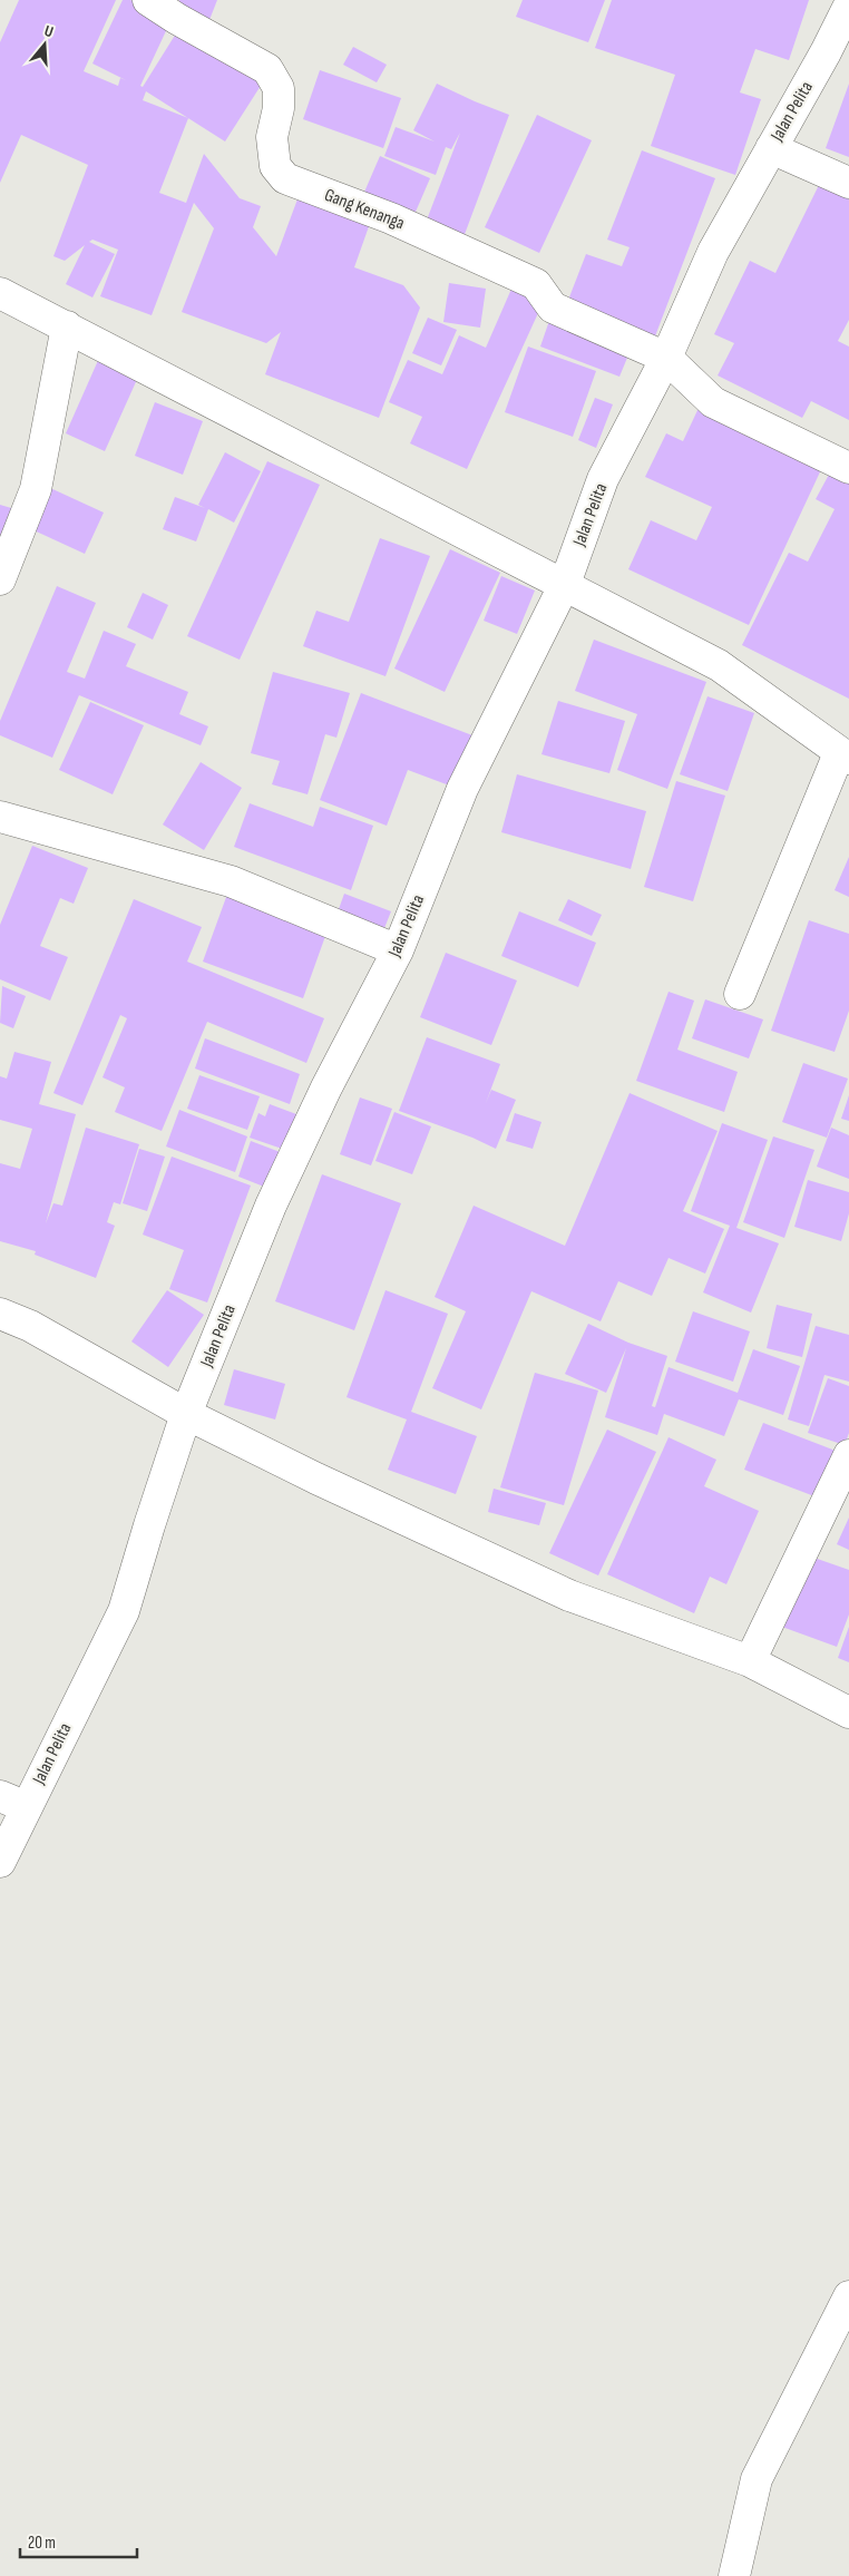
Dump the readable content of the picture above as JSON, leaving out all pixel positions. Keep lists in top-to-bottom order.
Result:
{
  "streets": {
    "street": ["Jalan Pelita", "Gang Kenanga"]
  },
  "crossings": [
    ["Jalan Pelita", "Gang Kenanga"]
  ],
  "scale_bar": "20 m",
  "north": "top"
}
